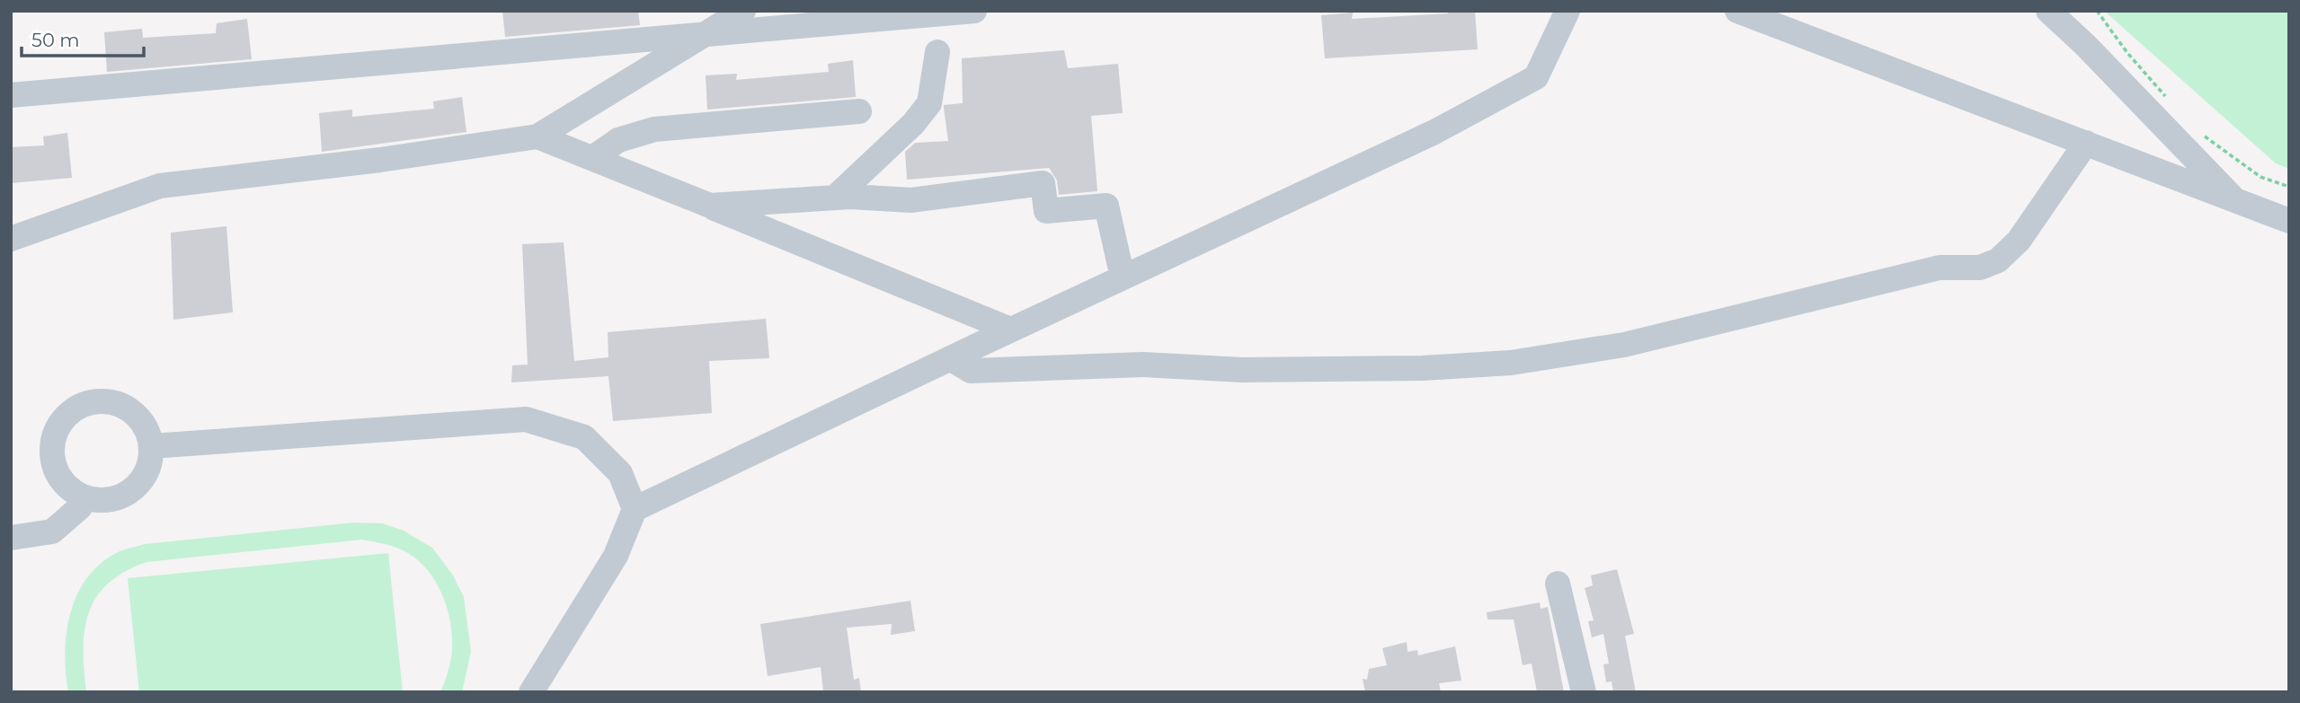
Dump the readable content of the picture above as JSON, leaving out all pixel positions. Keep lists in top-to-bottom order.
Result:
{
  "scale_bar": "50 m"
}
